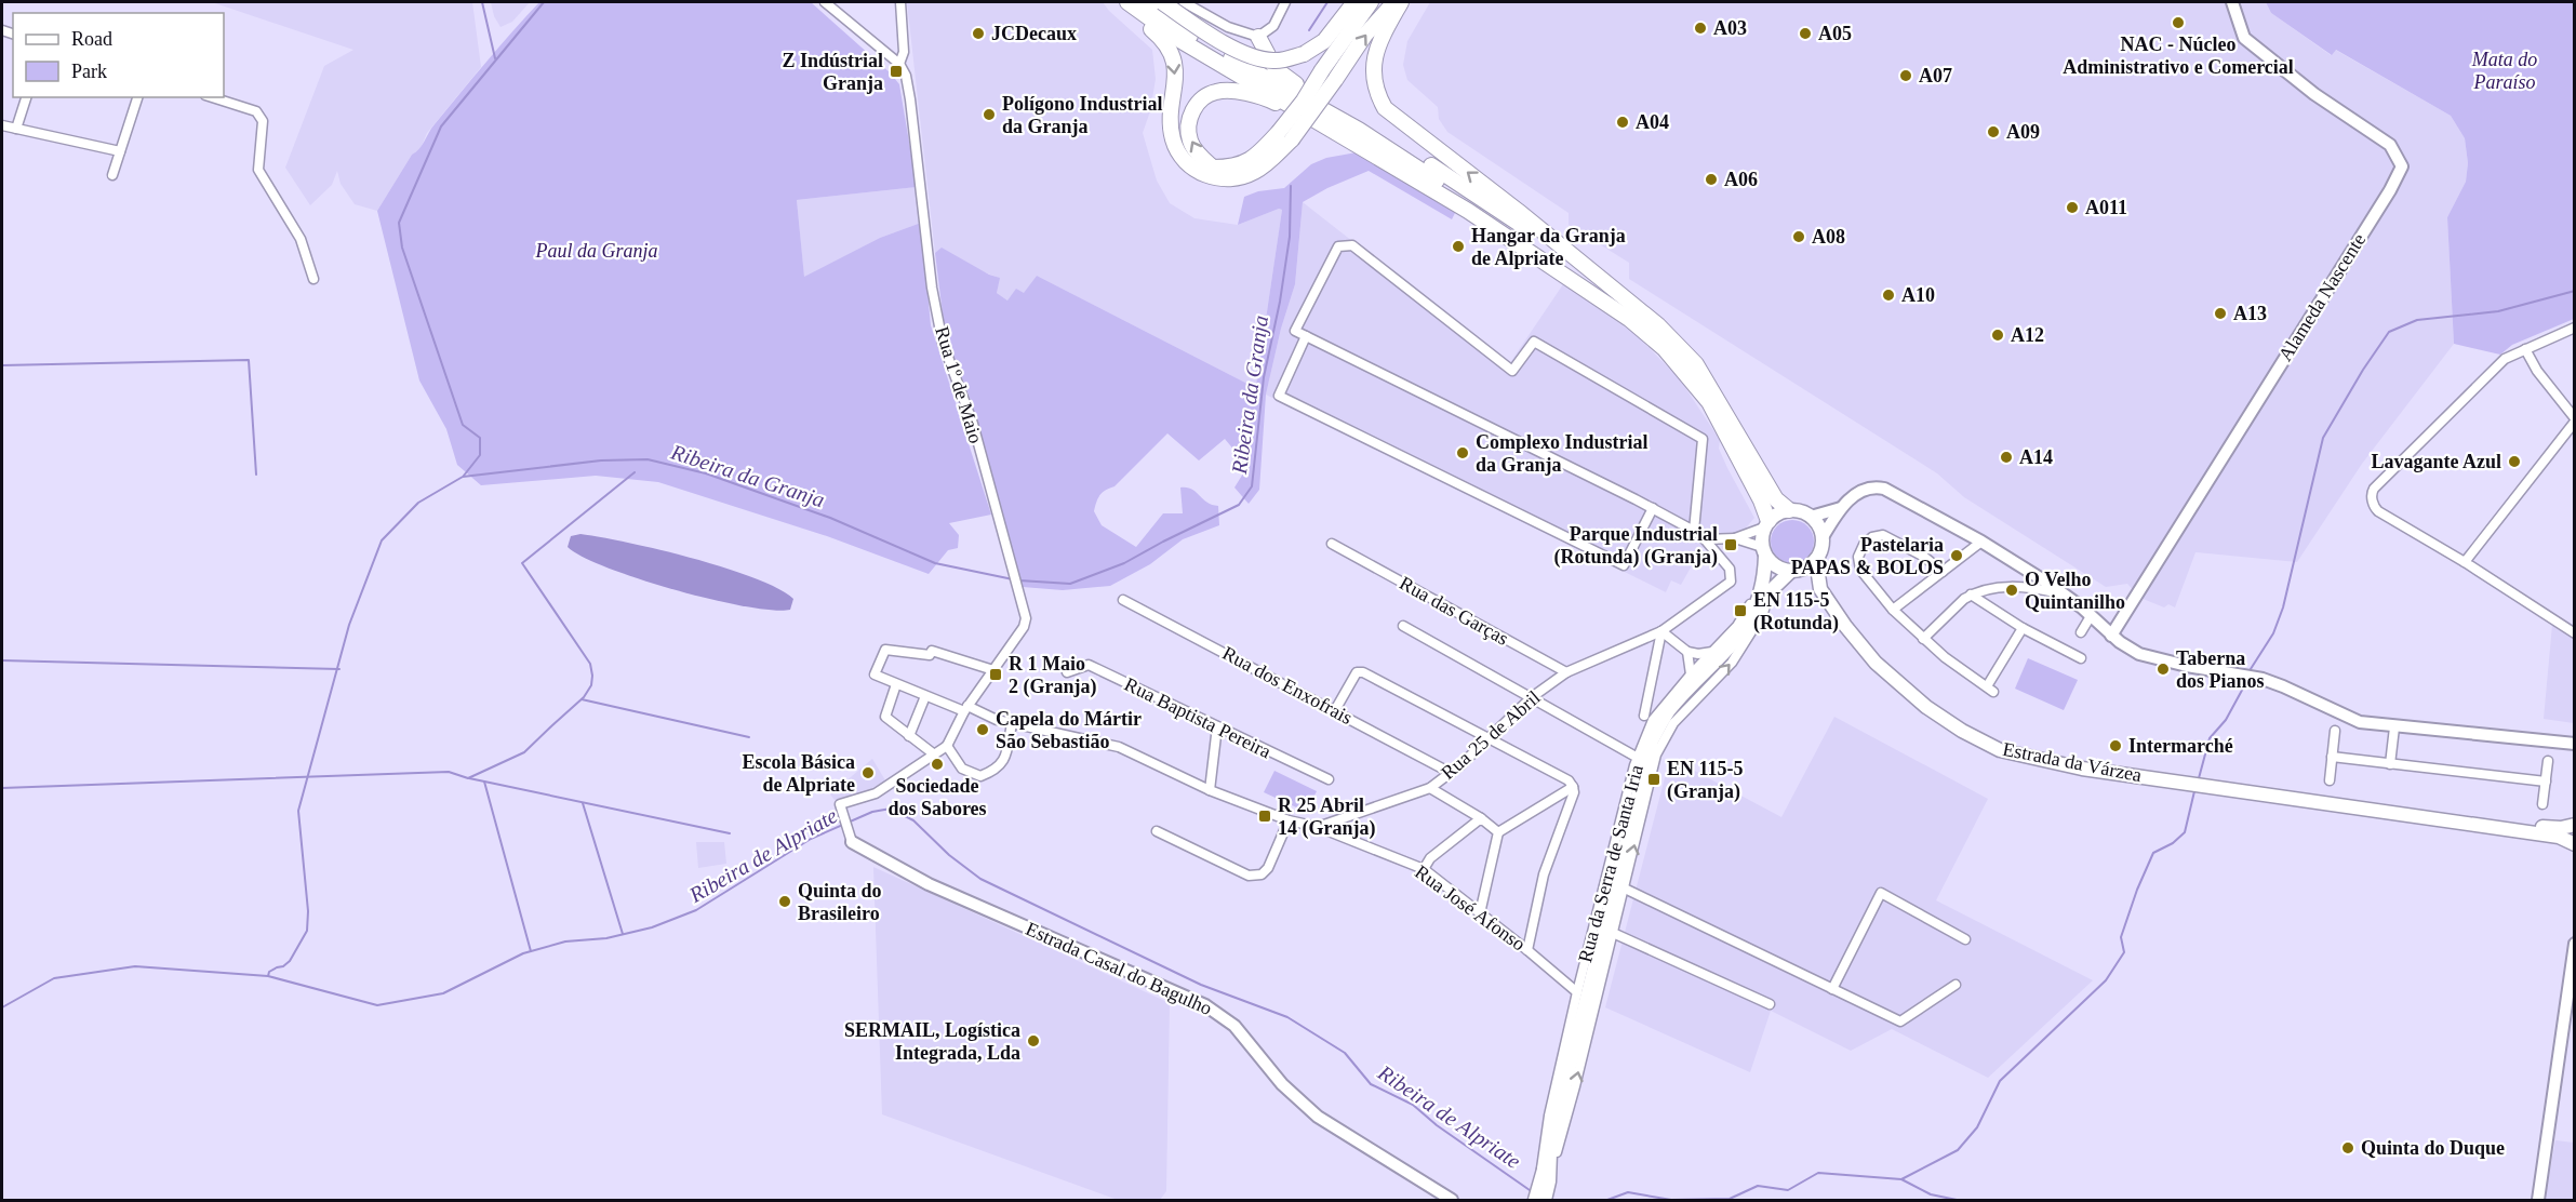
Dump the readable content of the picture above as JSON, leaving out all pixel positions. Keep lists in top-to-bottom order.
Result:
{
  "streets": {
    "main road": ["Estrada da Várzea"],
    "street": [
      "Alameda Nascente",
      "Rua 1º de Maio",
      "Rua das Garças",
      "Rua dos Enxofrais",
      "Rua Baptista Pereira",
      "Rua 25 de Abril",
      "Rua da Serra de Santa Iria",
      "Rua José Afonso",
      "Estrada Casal do Bagulho"
    ]
  },
  "crossings": [
    ["Rua das Garças", "Rua 25 de Abril"],
    ["Rua dos Enxofrais", "Rua 25 de Abril"],
    ["Rua 25 de Abril", "Rua José Afonso"],
    ["Rua da Serra de Santa Iria", "Rua José Afonso"]
  ],
  "water": ["Ribeira da Granja", "Ribeira de Alpriate"],
  "parks": ["Mata do Paraíso", "Paul da Granja"],
  "places": {
    "other": [
      "NAC - Núcleo Administrativo e Comercial",
      "A03",
      "JCDecaux",
      "A05",
      "A07",
      "Polígono Industrial da Granja",
      "A04",
      "A09",
      "A06",
      "A011",
      "A08",
      "Hangar da Granja de Alpriate",
      "A10",
      "A13",
      "A12",
      "Complexo Industrial da Granja",
      "A14",
      "Lavagante Azul",
      "Pastelaria PAPAS & BOLOS",
      "O Velho Quintanilho",
      "Taberna dos Pianos",
      "Capela do Mártir São Sebastião",
      "Intermarché",
      "Sociedade dos Sabores",
      "Escola Básica de Alpriate",
      "Quinta do Brasileiro",
      "SERMAIL, Logística Integrada, Lda",
      "Quinta do Duque"
    ],
    "transit": [
      "Z Indústrial Granja",
      "Parque Industrial (Rotunda) (Granja)",
      "EN 115-5 (Rotunda)",
      "R 1 Maio 2 (Granja)",
      "EN 115-5 (Granja)",
      "R 25 Abril 14 (Granja)"
    ]
  },
  "legend": ["Road", "Park"]
}
